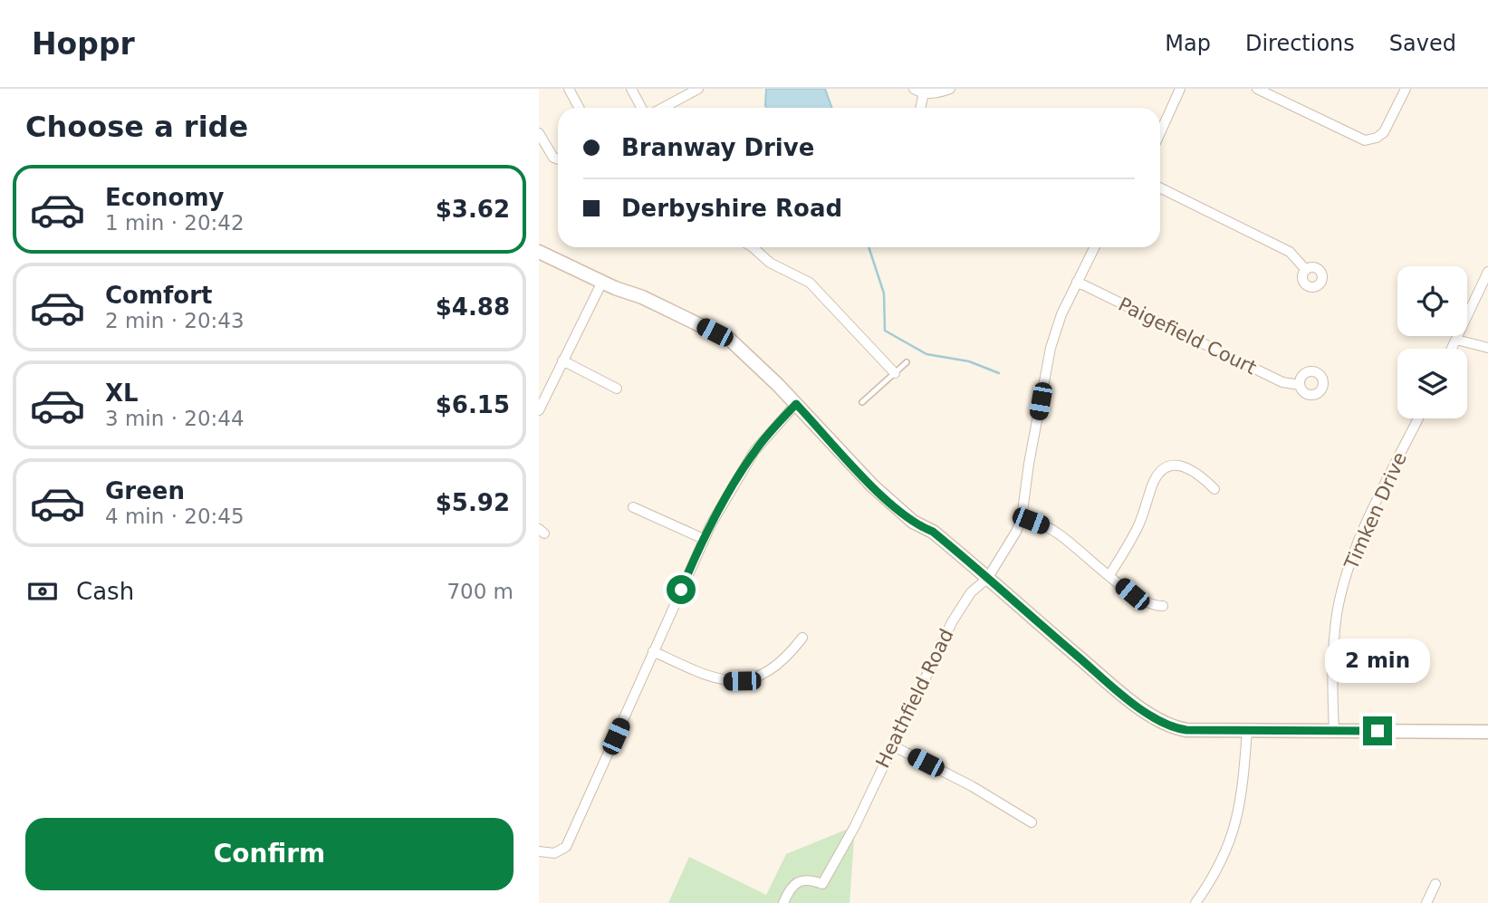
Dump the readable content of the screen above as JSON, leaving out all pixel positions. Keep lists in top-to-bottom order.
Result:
{
  "streets": {
    "street": ["Paigefield Court", "Timken Drive", "Heathfield Road"]
  },
  "crossings": [
    ["Paigefield Court", "Heathfield Road"]
  ],
  "page": {
    "header": "Hoppr",
    "nav": ["Map", "Directions", "Saved"],
    "heading": "Choose a ride",
    "banner": ["Branway Drive", "Derbyshire Road"],
    "list": [
      {
        "name": "Economy",
        "note": "1 min · 20:42",
        "value": "$3.62"
      },
      {
        "name": "Comfort",
        "note": "2 min · 20:43",
        "value": "$4.88"
      },
      {
        "name": "XL",
        "note": "3 min · 20:44",
        "value": "$6.15"
      },
      {
        "name": "Green",
        "note": "4 min · 20:45",
        "value": "$5.92"
      }
    ],
    "pay": ["Cash", "700 m"],
    "bubble": "2 min",
    "buttons": "Confirm"
  }
}
